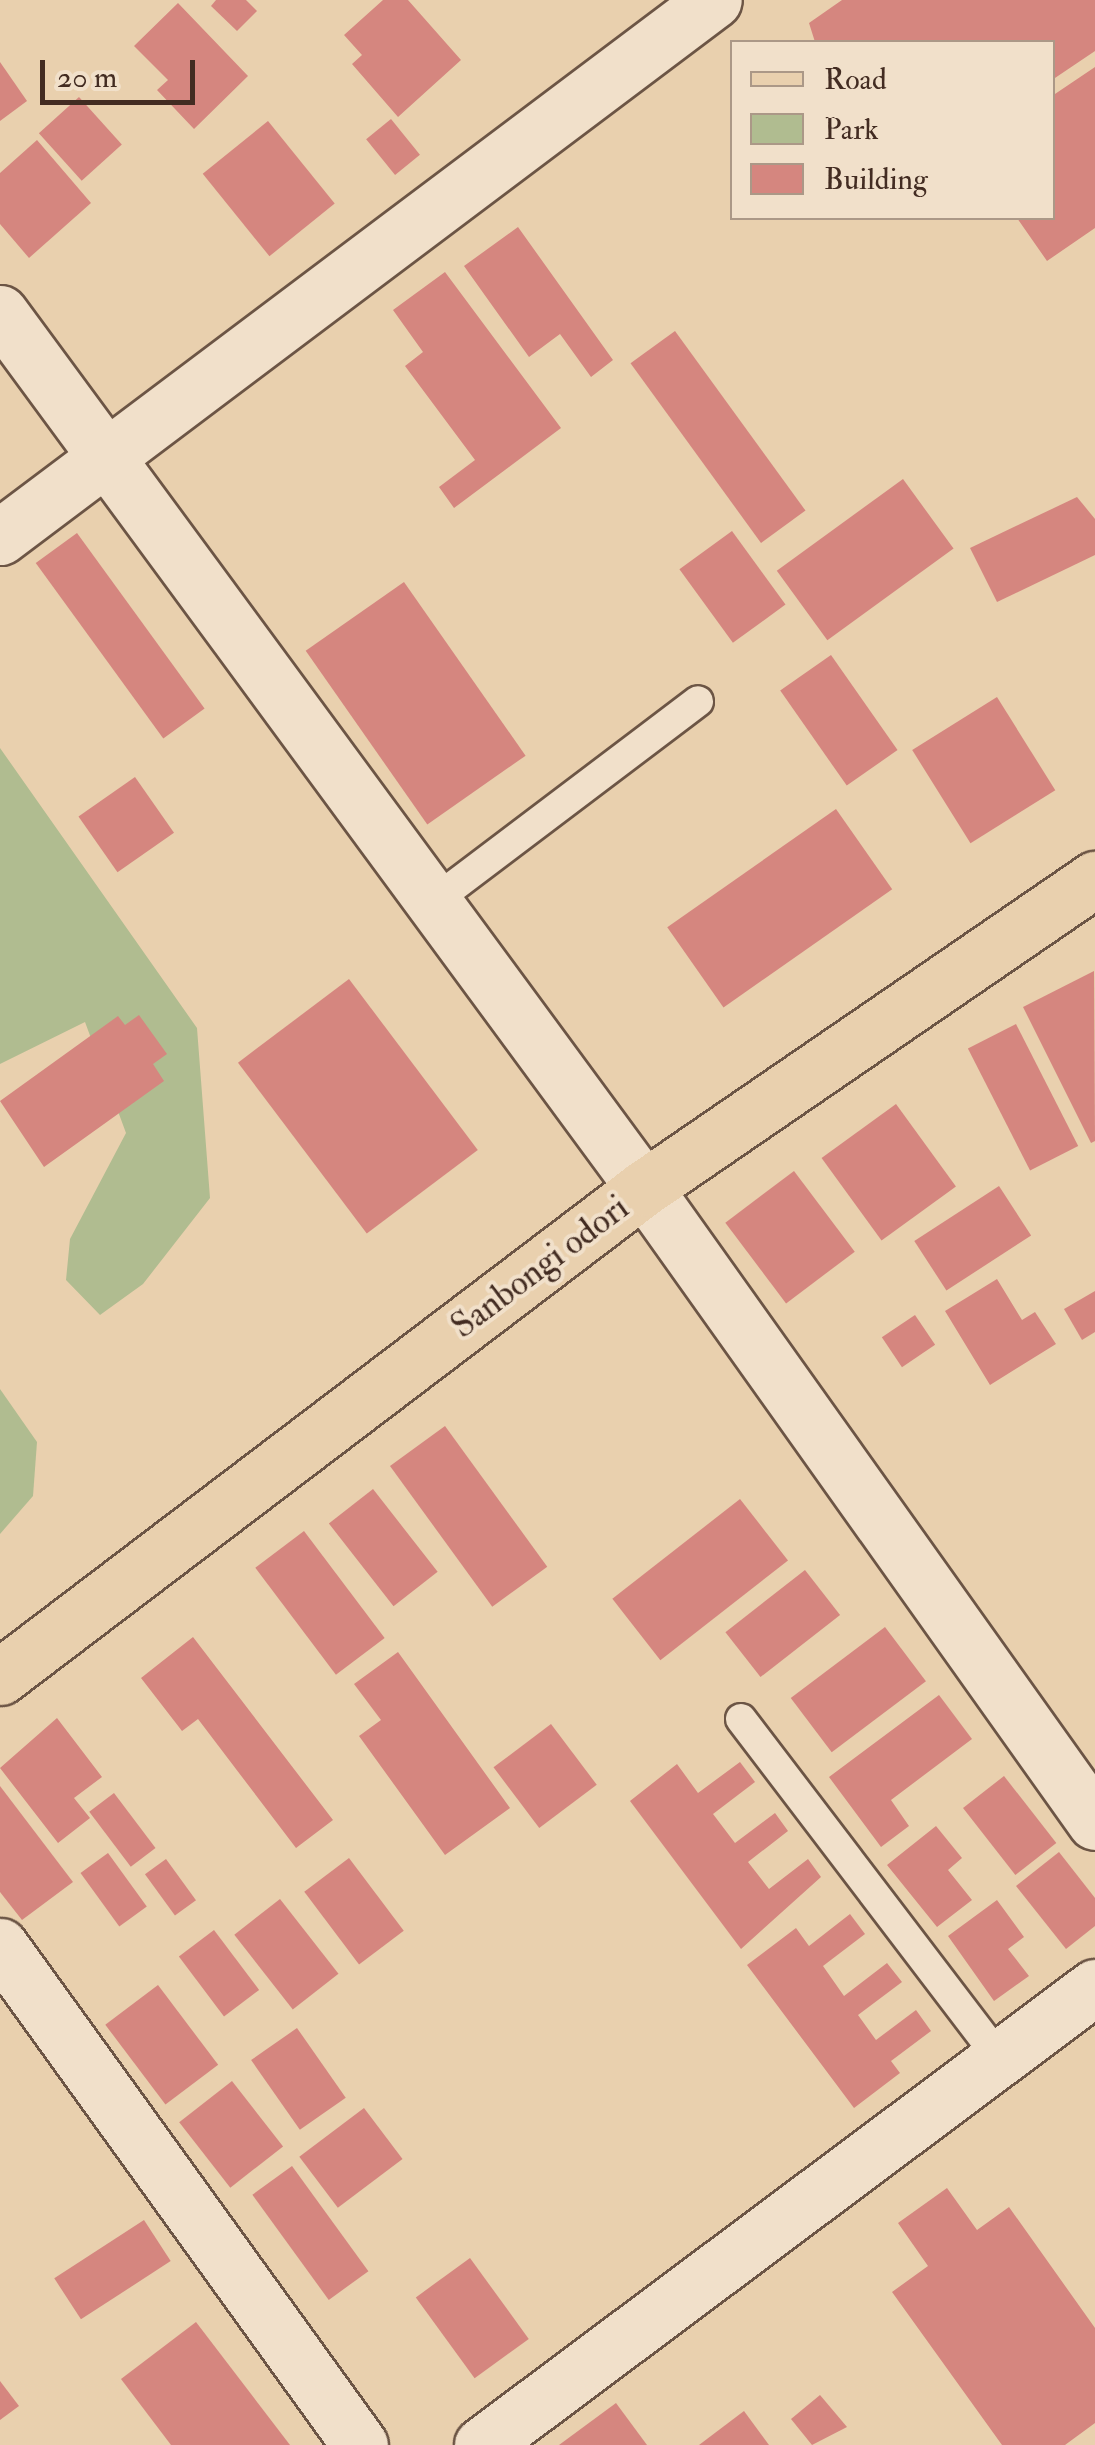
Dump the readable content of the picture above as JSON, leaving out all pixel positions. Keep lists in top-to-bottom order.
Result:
{
  "streets": {
    "main road": ["Sanbongi odori"]
  },
  "legend": ["Road", "Park", "Building"],
  "scale_bar": "20 m"
}
